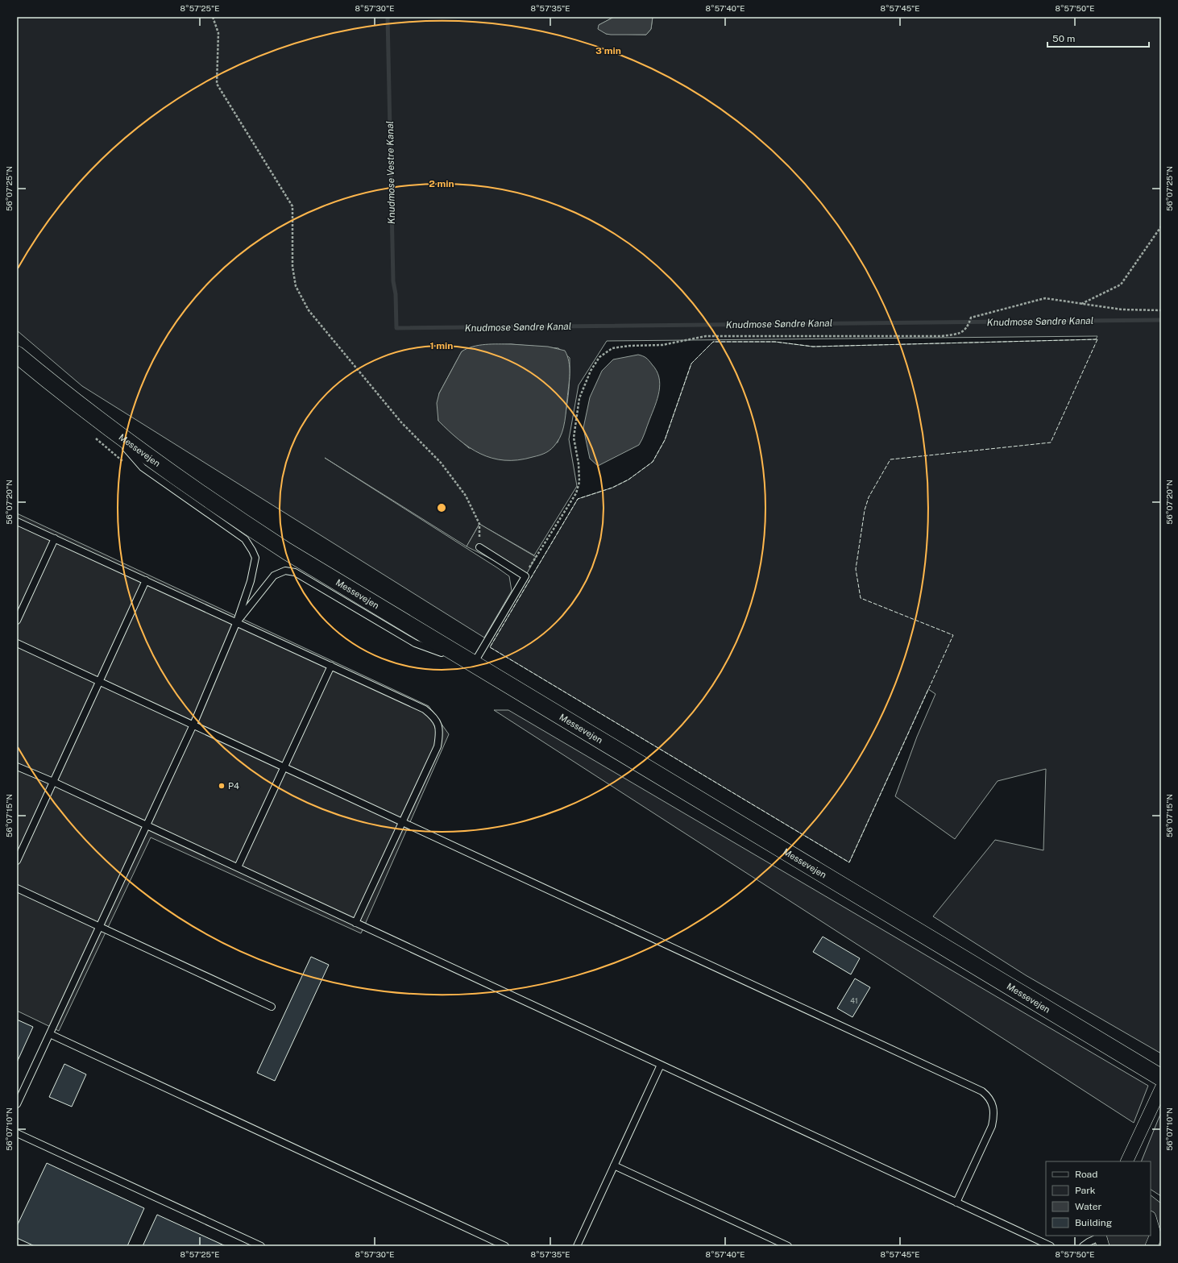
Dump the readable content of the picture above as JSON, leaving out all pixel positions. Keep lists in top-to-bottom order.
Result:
{
  "streets": {
    "main road": ["Messevejen"]
  },
  "water": ["Knudmose Vestre Kanal", "Knudmose Søndre Kanal"],
  "places": ["P4"],
  "house_numbers": ["41"],
  "legend": [
    "Road",
    "Park",
    "Water",
    "Building"
  ],
  "scale_bar": "50 m",
  "coordinates": [
    "8°57'25\"E",
    "8°57'30\"E",
    "8°57'35\"E",
    "8°57'40\"E",
    "8°57'45\"E",
    "8°57'50\"E",
    "56°07'25\"N",
    "56°07'20\"N",
    "56°07'15\"N",
    "56°07'10\"N"
  ],
  "rings": ["3 min", "2 min", "1 min"]
}
